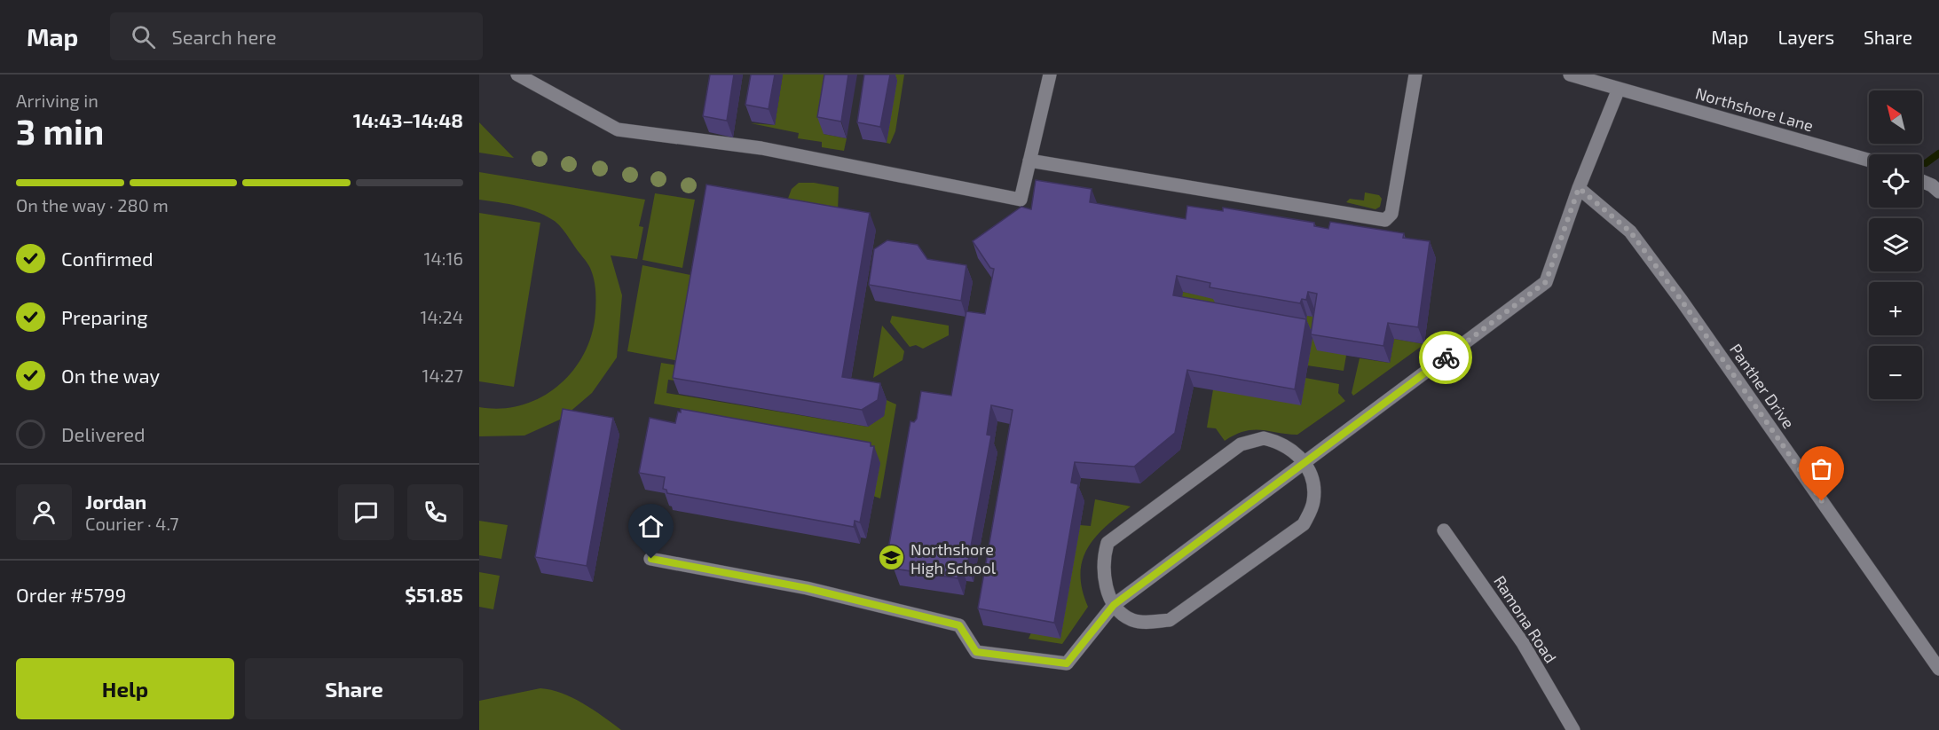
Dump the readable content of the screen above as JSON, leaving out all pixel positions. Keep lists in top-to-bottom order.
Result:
{
  "streets": {
    "street": ["Northshore Lane", "Panther Drive", "Ramona Road"]
  },
  "places": {
    "school or university": ["Northshore High School"]
  },
  "north": "top left",
  "page": {
    "header": "Map",
    "search": "Search here",
    "nav": ["Map", "Layers", "Share"],
    "heading": ["3 min", "Arriving in", "14:43–14:48"],
    "panel": [
      "Jordan",
      "Courier · 4.7",
      "Order #5799",
      "$51.85"
    ],
    "map_buttons": ["+", "−"],
    "bar": "On the way · 280 m",
    "list": [
      ["Confirmed", "14:16"],
      ["Preparing", "14:24"],
      ["On the way", "14:27"],
      "Delivered"
    ],
    "buttons": ["Help", "Share"]
  }
}
